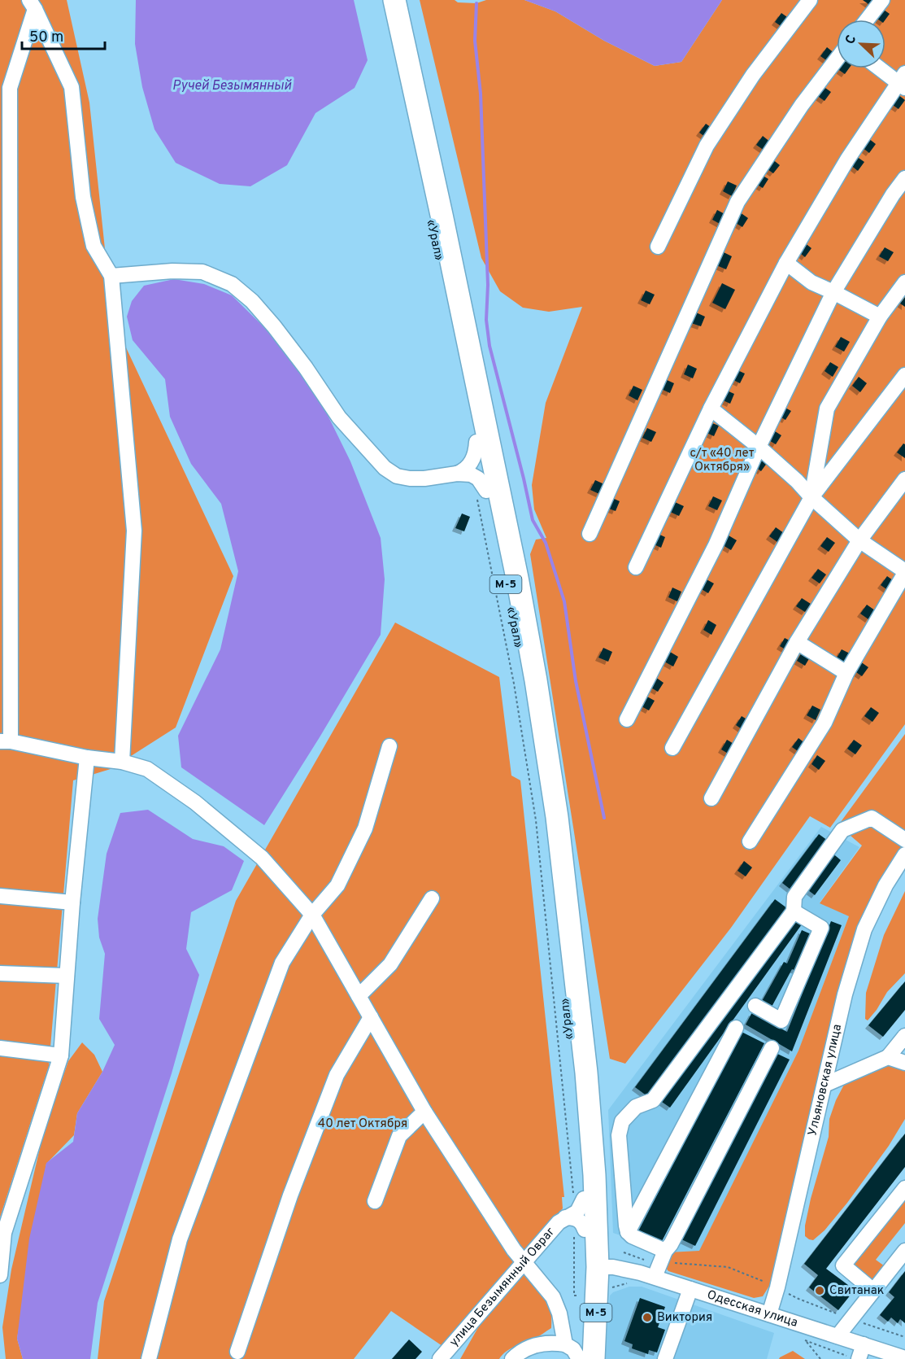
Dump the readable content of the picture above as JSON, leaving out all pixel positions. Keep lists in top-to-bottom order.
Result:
{
  "streets": {
    "highway": ["«Урал»", "М-5"],
    "street": ["Ульяновская улица", "улица Безымянный Овраг", "Одесская улица"]
  },
  "crossings": [
    ["«Урал»", "М-5"],
    ["М-5", "улица Безымянный Овраг"],
    ["М-5", "Одесская улица"],
    ["Ульяновская улица", "Одесская улица"]
  ],
  "water": ["Ручей Безымянный"],
  "parks": ["с/т «40 лет Октября»", "40 лет Октября"],
  "places": ["Свитанак", "Виктория"],
  "scale_bar": "50 m",
  "north": "top left"
}
